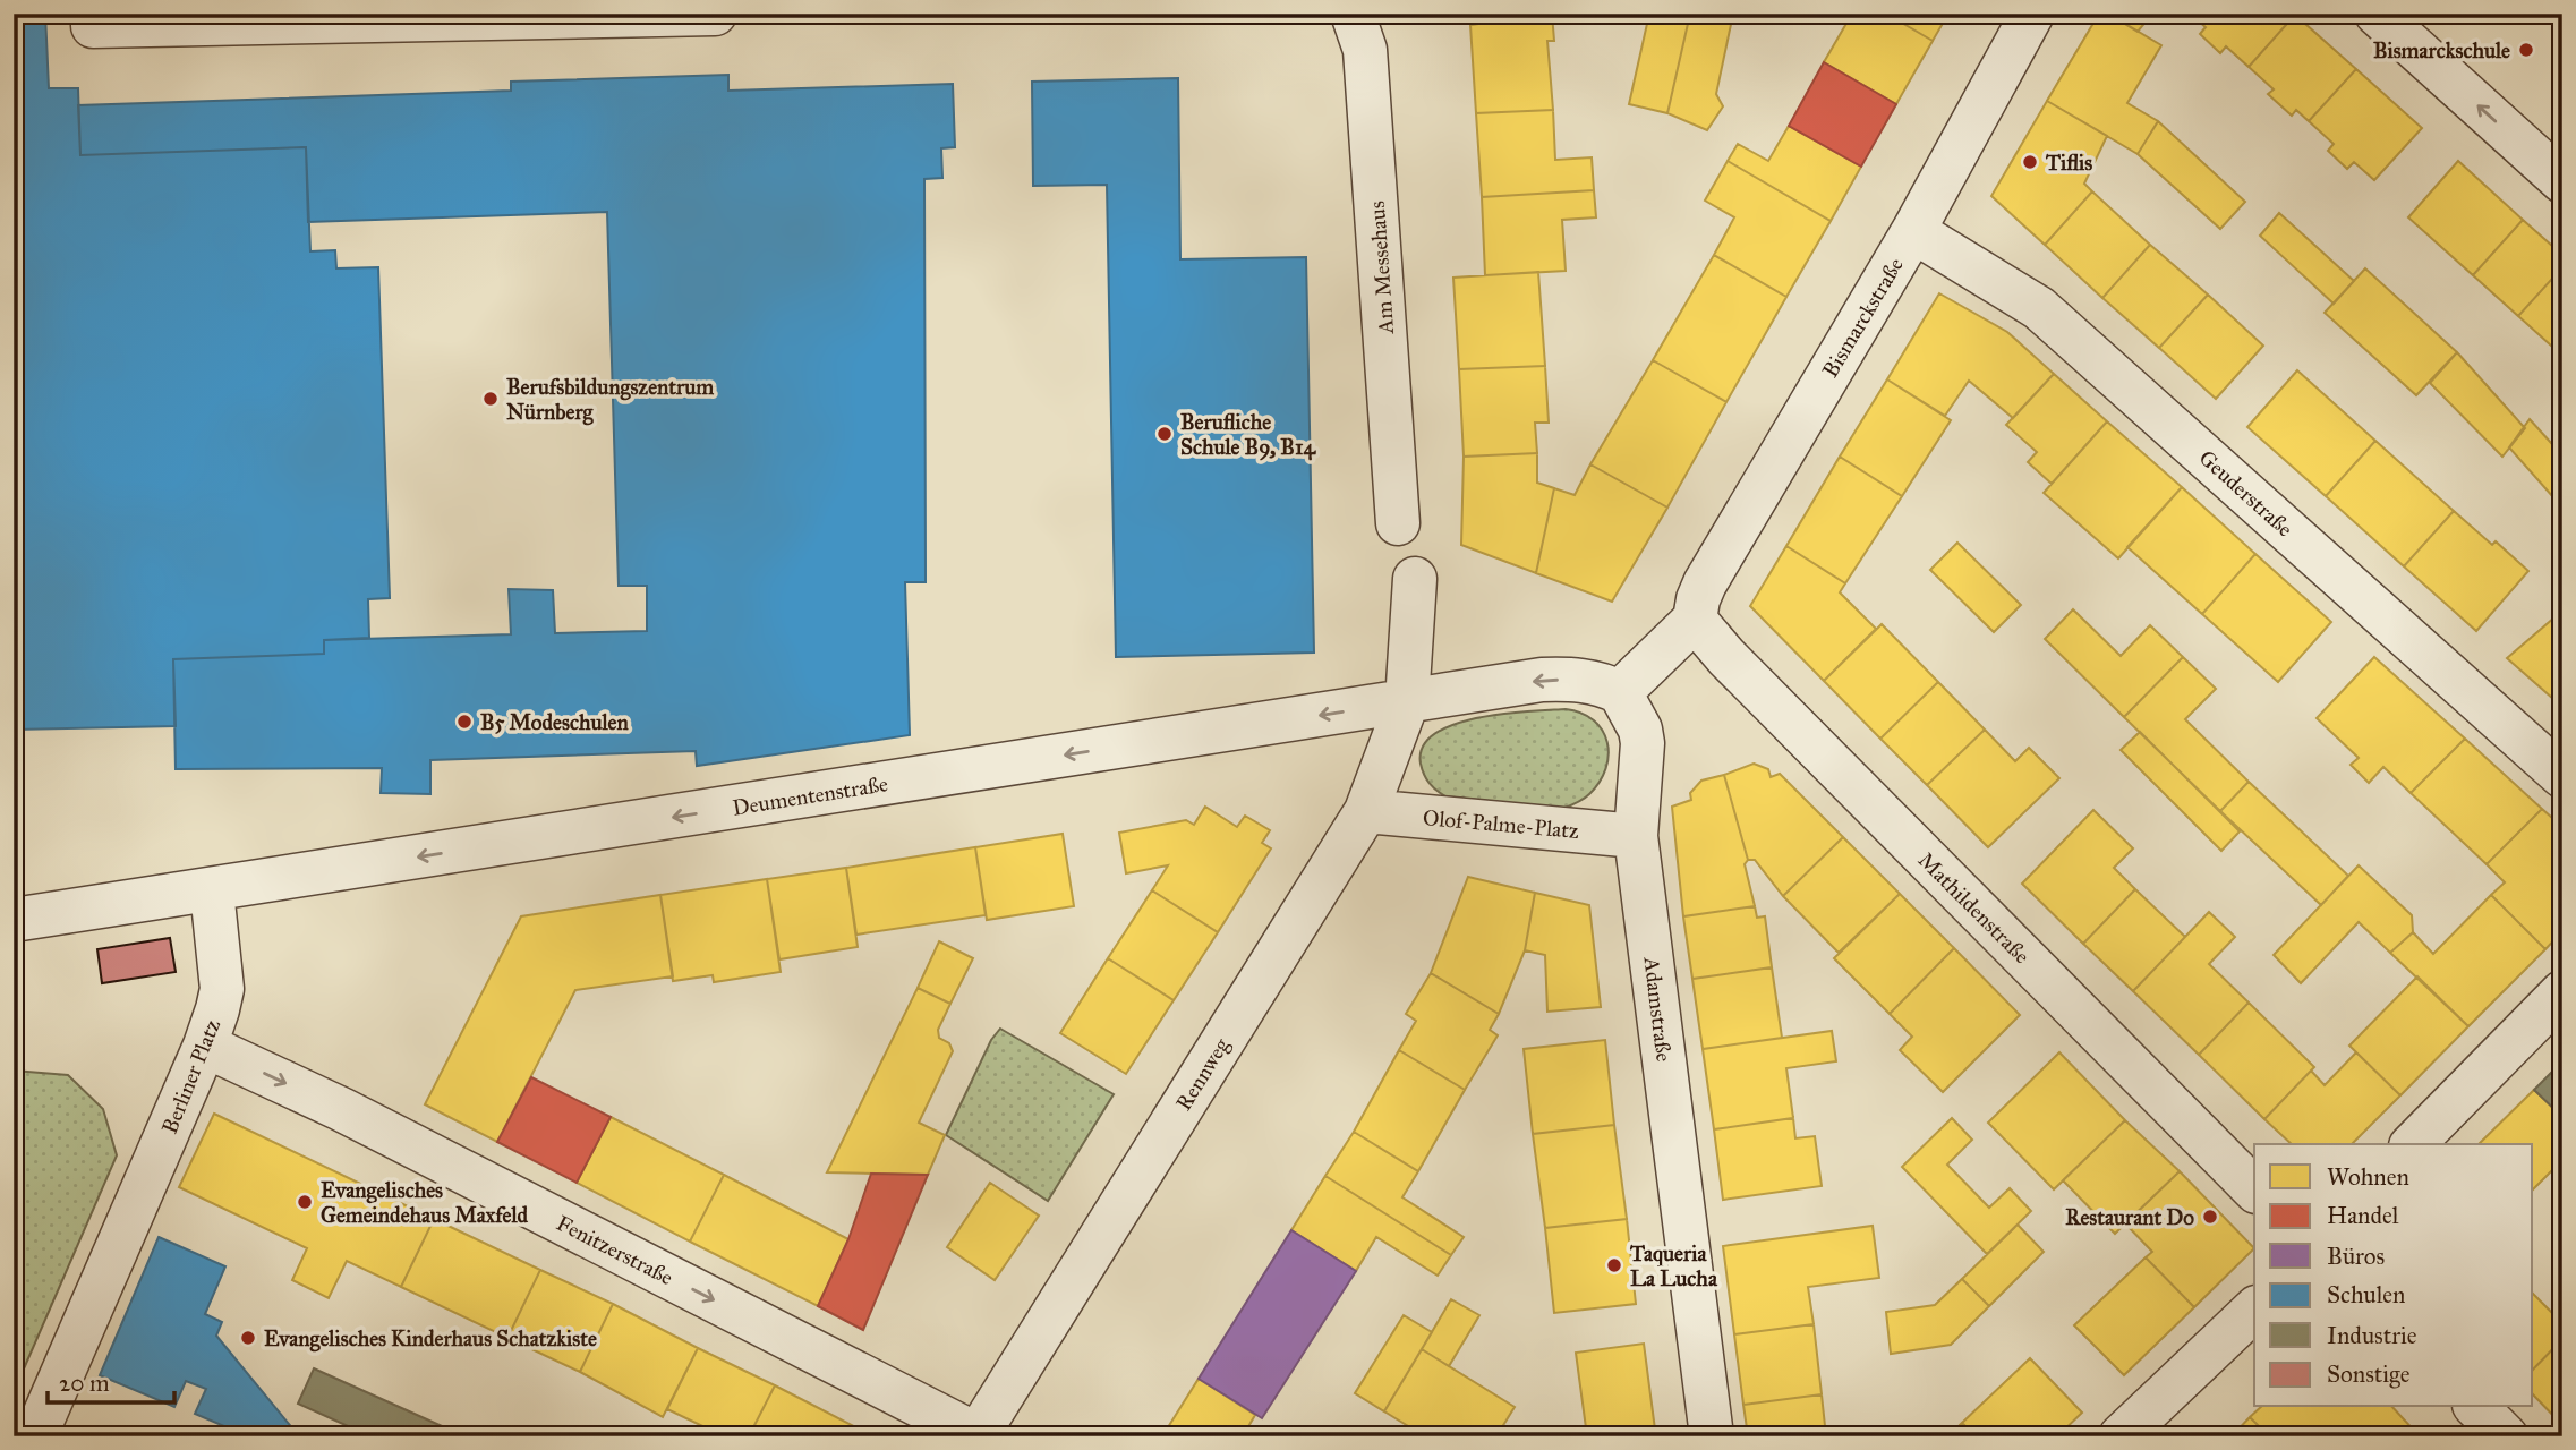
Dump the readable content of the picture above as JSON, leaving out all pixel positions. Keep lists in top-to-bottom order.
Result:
{
  "streets": {
    "street": [
      "Am Messehaus",
      "Bismarckstraße",
      "Geuderstraße",
      "Deumentenstraße",
      "Olof-Palme-Platz",
      "Mathildenstraße",
      "Adamstraße",
      "Rennweg",
      "Berliner Platz",
      "Fenitzerstraße"
    ]
  },
  "crossings": [
    ["Bismarckstraße", "Geuderstraße"],
    ["Bismarckstraße", "Mathildenstraße"],
    ["Deumentenstraße", "Rennweg"],
    ["Deumentenstraße", "Berliner Platz"],
    ["Olof-Palme-Platz", "Adamstraße"],
    ["Olof-Palme-Platz", "Rennweg"],
    ["Rennweg", "Fenitzerstraße"],
    ["Berliner Platz", "Fenitzerstraße"]
  ],
  "one_way": ["Deumentenstraße", "Fenitzerstraße"],
  "places": [
    "Bismarckschule",
    "Tiflis",
    "Berufsbildungszentrum Nürnberg",
    "Berufliche Schule B9, B14",
    "B5 Modeschulen",
    "Evangelisches Gemeindehaus Maxfeld",
    "Restaurant Do",
    "Taqueria La Lucha",
    "Evangelisches Kinderhaus Schatzkiste"
  ],
  "legend": [
    "Wohnen",
    "Handel",
    "Büros",
    "Schulen",
    "Industrie",
    "Sonstige"
  ],
  "scale_bar": "20 m"
}
